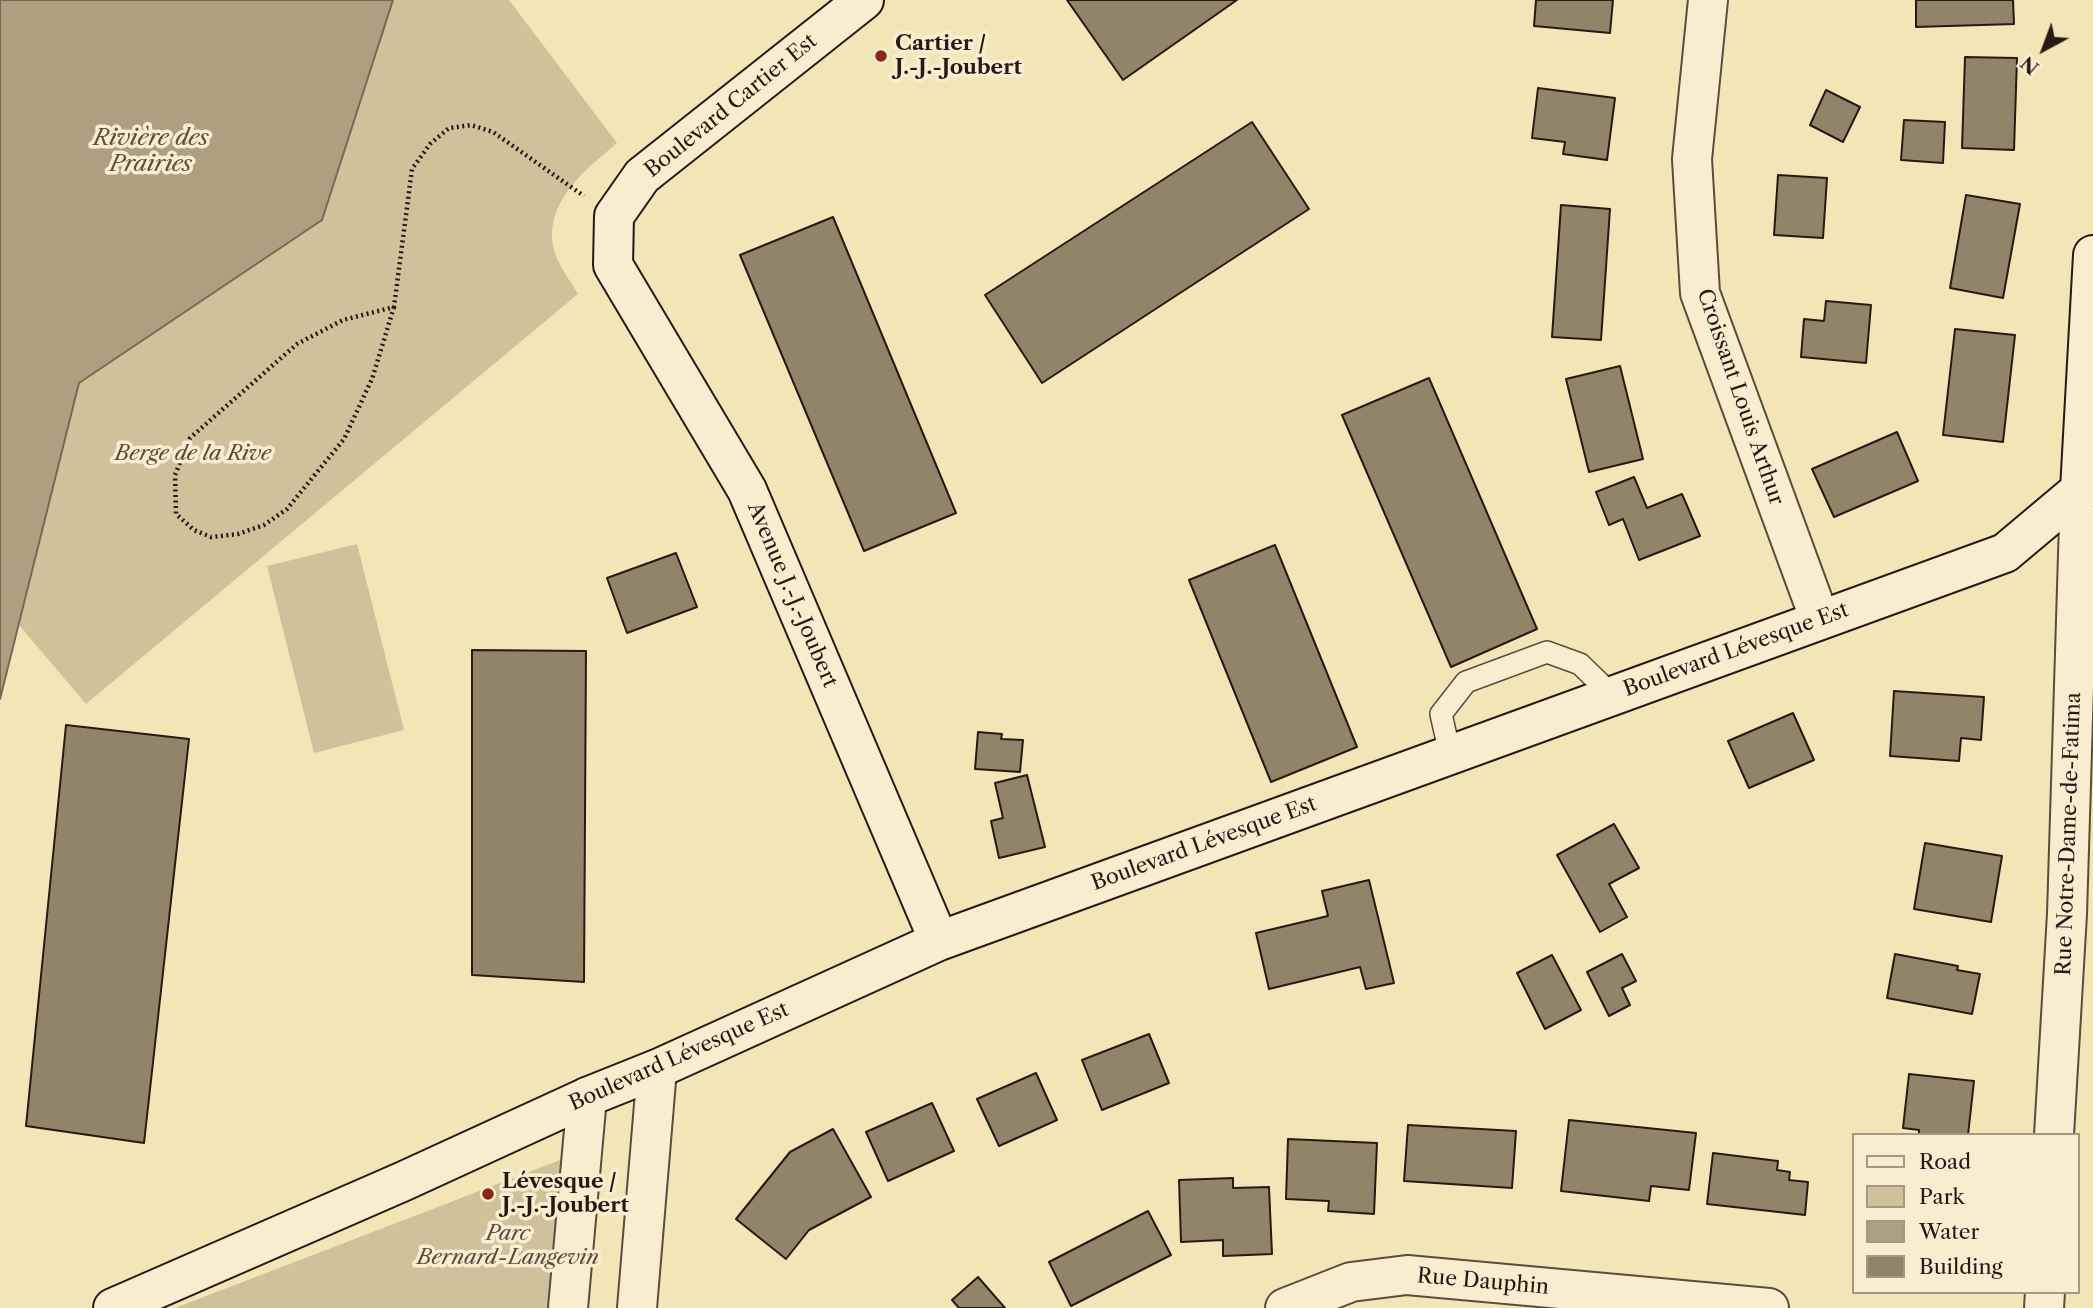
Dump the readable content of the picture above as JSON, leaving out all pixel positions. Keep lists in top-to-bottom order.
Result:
{
  "streets": {
    "street": [
      "Boulevard Cartier Est",
      "Croissant Louis Arthur",
      "Avenue J.-J.-Joubert",
      "Boulevard Lévesque Est",
      "Rue Notre-Dame-de-Fatima",
      "Rue Dauphin"
    ]
  },
  "crossings": [
    ["Boulevard Cartier Est", "Avenue J.-J.-Joubert"],
    ["Croissant Louis Arthur", "Boulevard Lévesque Est"],
    ["Avenue J.-J.-Joubert", "Boulevard Lévesque Est"],
    ["Boulevard Lévesque Est", "Rue Notre-Dame-de-Fatima"]
  ],
  "water": ["Rivière des Prairies"],
  "parks": ["Berge de la Rive", "Parc Bernard-Langevin"],
  "places": ["Cartier / J.-J.-Joubert", "Lévesque / J.-J.-Joubert"],
  "legend": [
    "Road",
    "Park",
    "Water",
    "Building"
  ],
  "north": "bottom left"
}
